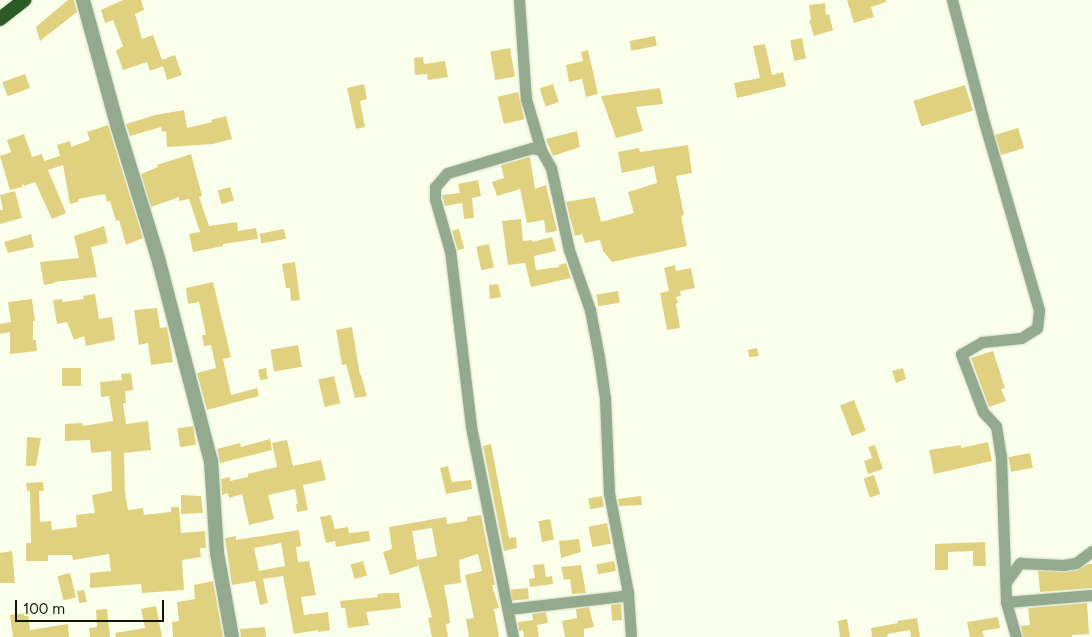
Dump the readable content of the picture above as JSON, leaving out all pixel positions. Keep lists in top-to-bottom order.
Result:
{
  "scale_bar": "100 m"
}
